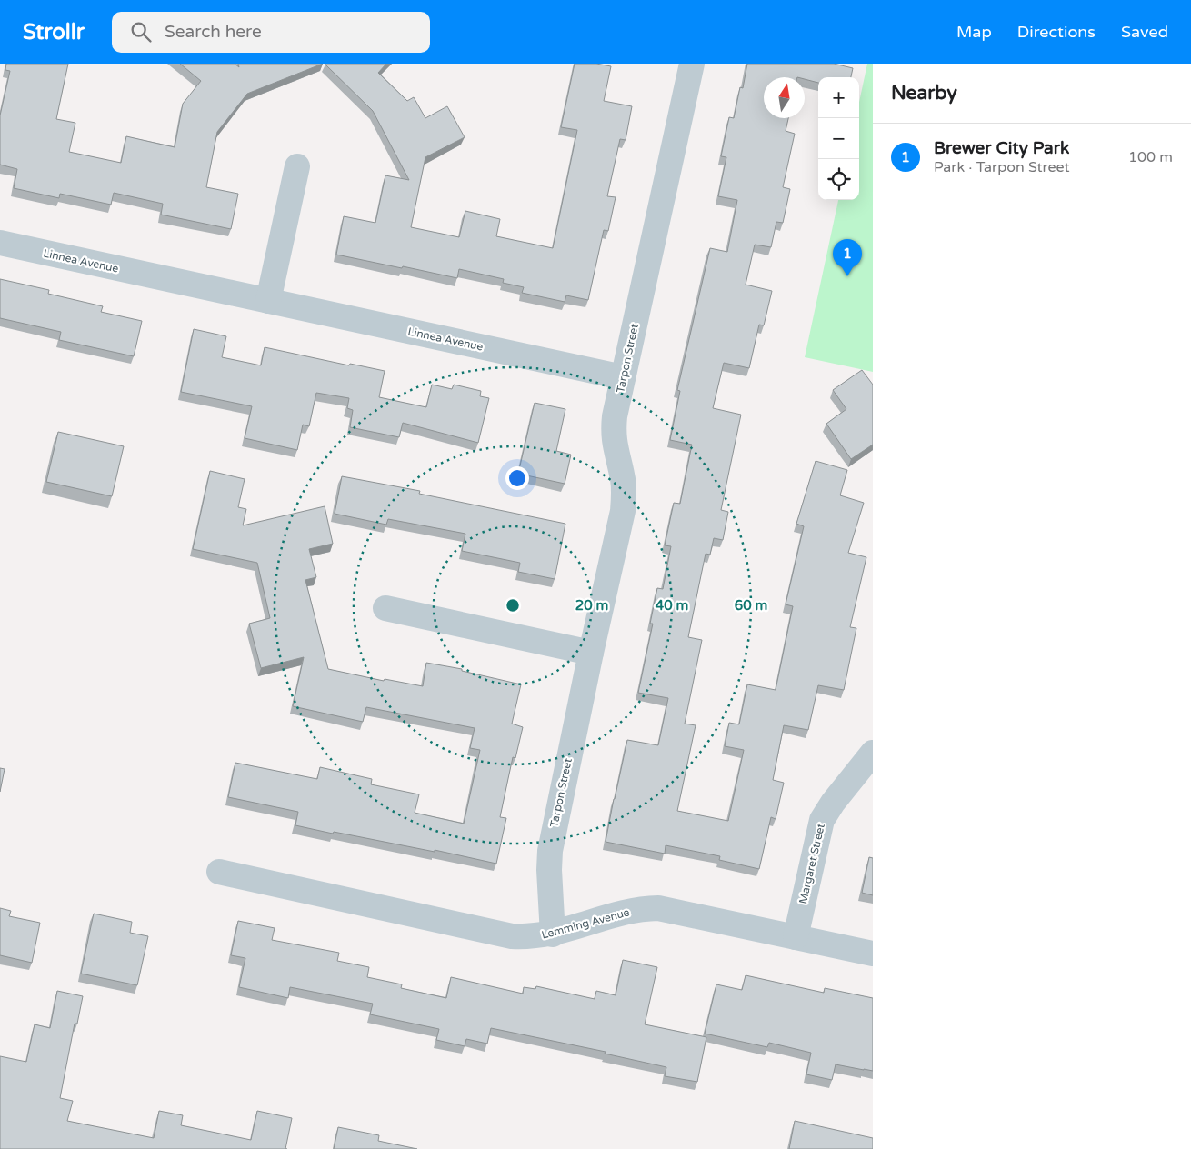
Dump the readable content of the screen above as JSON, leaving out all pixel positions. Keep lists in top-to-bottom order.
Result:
{
  "streets": {
    "street": [
      "Linnea Avenue",
      "Tarpon Street",
      "Margaret Street",
      "Lemming Avenue"
    ]
  },
  "crossings": [
    ["Linnea Avenue", "Tarpon Street"],
    ["Tarpon Street", "Lemming Avenue"],
    ["Margaret Street", "Lemming Avenue"]
  ],
  "north": "top",
  "page": {
    "header": "Strollr",
    "search": "Search here",
    "nav": ["Map", "Directions", "Saved"],
    "heading": "Nearby",
    "map_buttons": ["+", "−"],
    "list": [
      {
        "mark": "1",
        "name": "Brewer City Park",
        "note": "Park · Tarpon Street",
        "value": "100 m"
      }
    ],
    "pins": "1"
  },
  "rings": ["20 m", "40 m", "60 m"]
}
